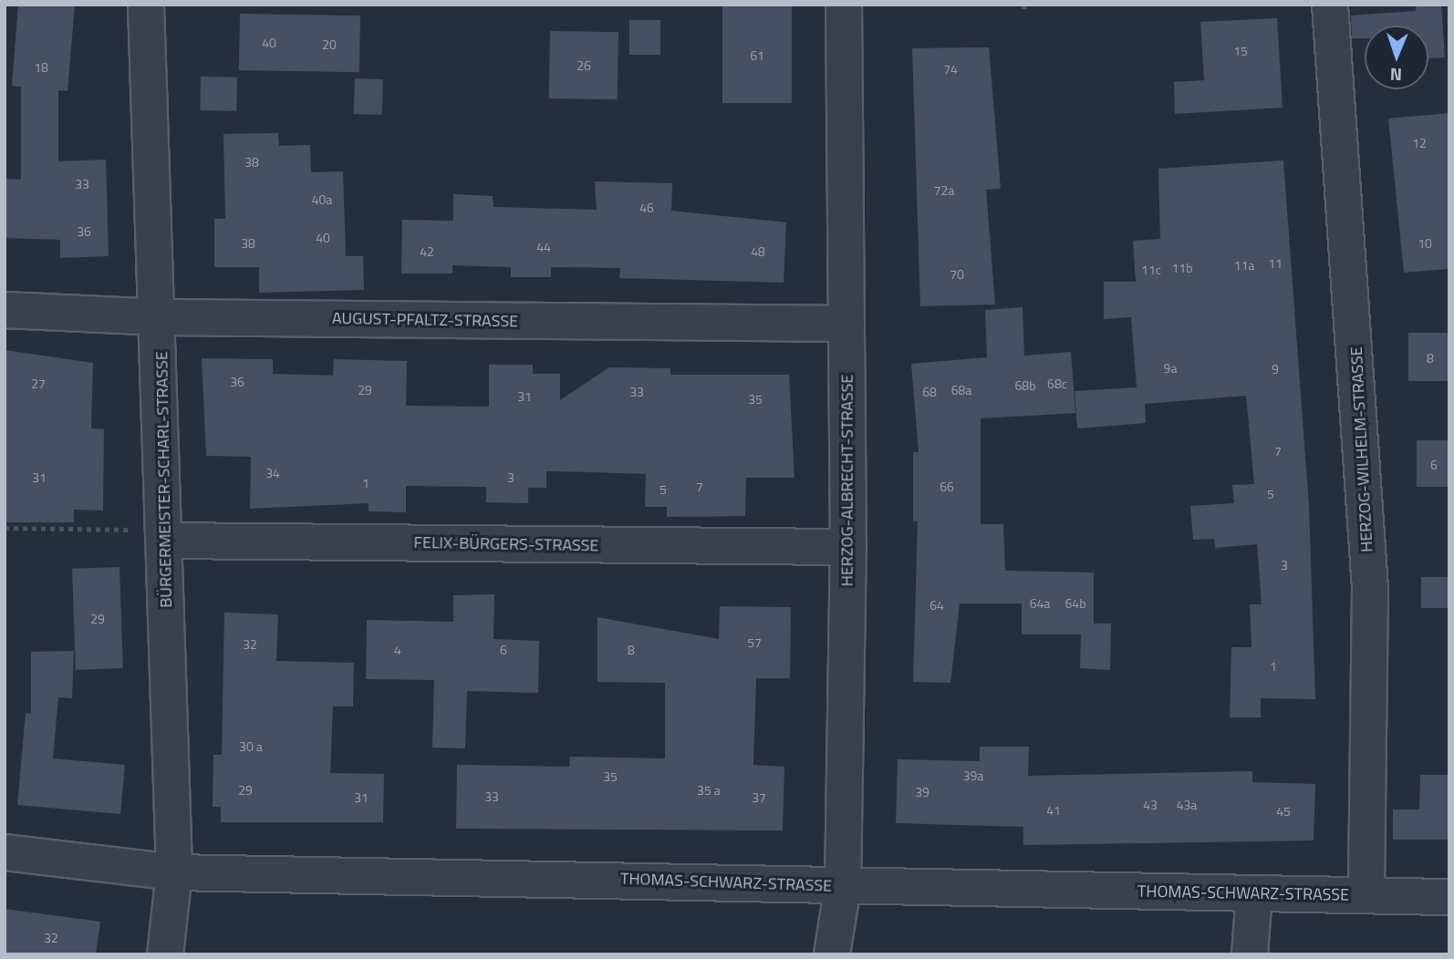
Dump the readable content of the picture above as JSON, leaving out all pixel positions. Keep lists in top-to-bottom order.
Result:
{
  "streets": {
    "street": [
      "AUGUST-PFALTZ-STRASSE",
      "HERZOG-WILHELM-STRASSE",
      "BÜRGERMEISTER-SCHARL-STRASSE",
      "HERZOG-ALBRECHT-STRASSE",
      "FELIX-BÜRGERS-STRASSE",
      "THOMAS-SCHWARZ-STRASSE"
    ]
  },
  "crossings": [
    ["AUGUST-PFALTZ-STRASSE", "BÜRGERMEISTER-SCHARL-STRASSE"],
    ["AUGUST-PFALTZ-STRASSE", "HERZOG-ALBRECHT-STRASSE"],
    ["HERZOG-WILHELM-STRASSE", "THOMAS-SCHWARZ-STRASSE"],
    ["BÜRGERMEISTER-SCHARL-STRASSE", "FELIX-BÜRGERS-STRASSE"],
    ["BÜRGERMEISTER-SCHARL-STRASSE", "THOMAS-SCHWARZ-STRASSE"],
    ["HERZOG-ALBRECHT-STRASSE", "FELIX-BÜRGERS-STRASSE"],
    ["HERZOG-ALBRECHT-STRASSE", "THOMAS-SCHWARZ-STRASSE"]
  ],
  "house_numbers": [
    "40",
    "20",
    "15",
    "61",
    "26",
    "18",
    "74",
    "12",
    "38",
    "33",
    "72a",
    "40a",
    "46",
    "36",
    "40",
    "38",
    "10",
    "44",
    "42",
    "48",
    "11",
    "11a",
    "11b",
    "11c",
    "70",
    "8",
    "9a",
    "9",
    "36",
    "27",
    "68c",
    "68b",
    "29",
    "68a",
    "33",
    "68",
    "31",
    "35",
    "7",
    "6",
    "34",
    "31",
    "3",
    "1",
    "7",
    "66",
    "5",
    "5",
    "3",
    "64a",
    "64b",
    "64",
    "29",
    "57",
    "32",
    "4",
    "6",
    "8",
    "1",
    "30 a",
    "39a",
    "35",
    "29",
    "35 a",
    "39",
    "33",
    "31",
    "37",
    "43",
    "43a",
    "41",
    "45",
    "32"
  ],
  "north": "bottom"
}
